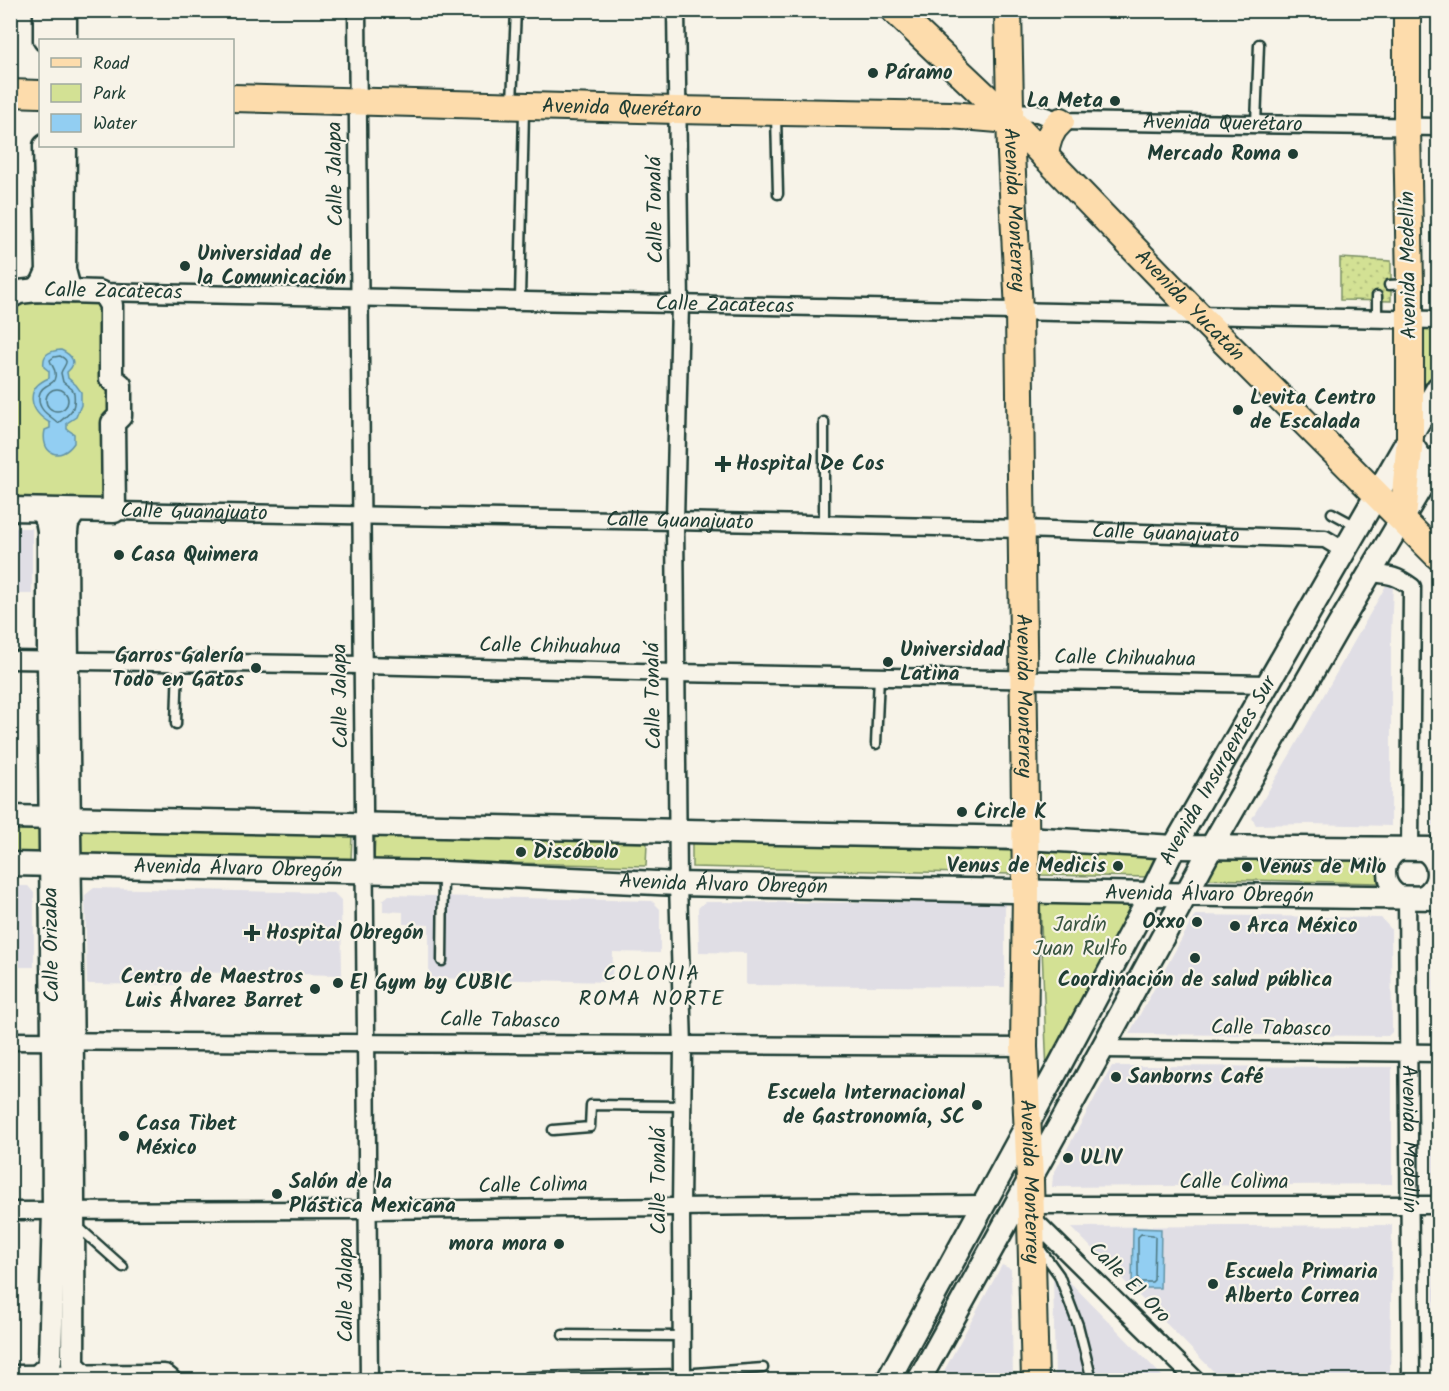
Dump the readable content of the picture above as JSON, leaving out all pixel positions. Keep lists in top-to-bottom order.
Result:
{
  "streets": {
    "main road": [
      "Avenida Querétaro",
      "Avenida Monterrey",
      "Avenida Medellín",
      "Calle Zacatecas",
      "Avenida Yucatán",
      "Calle Guanajuato",
      "Avenida Insurgentes Sur",
      "Avenida Álvaro Obregón",
      "Calle Orizaba"
    ],
    "street": [
      "Calle Jalapa",
      "Calle Tonalá",
      "Calle Chihuahua",
      "Calle Tabasco",
      "Calle Colima",
      "Calle El Oro"
    ]
  },
  "crossings": [
    ["Avenida Querétaro", "Calle Jalapa"],
    ["Avenida Querétaro", "Calle Tonalá"],
    ["Avenida Querétaro", "Avenida Monterrey"],
    ["Avenida Querétaro", "Avenida Medellín"],
    ["Avenida Querétaro", "Avenida Yucatán"],
    ["Calle Jalapa", "Calle Zacatecas"],
    ["Calle Jalapa", "Calle Guanajuato"],
    ["Calle Jalapa", "Calle Chihuahua"],
    ["Calle Jalapa", "Avenida Álvaro Obregón"],
    ["Calle Jalapa", "Calle Tabasco"],
    ["Calle Jalapa", "Calle Colima"],
    ["Calle Tonalá", "Calle Zacatecas"],
    ["Calle Tonalá", "Calle Guanajuato"],
    ["Calle Tonalá", "Calle Chihuahua"],
    ["Calle Tonalá", "Avenida Álvaro Obregón"],
    ["Calle Tonalá", "Calle Tabasco"],
    ["Calle Tonalá", "Calle Colima"],
    ["Avenida Monterrey", "Calle Zacatecas"],
    ["Avenida Monterrey", "Avenida Yucatán"],
    ["Avenida Monterrey", "Calle Guanajuato"],
    ["Avenida Monterrey", "Calle Chihuahua"],
    ["Avenida Monterrey", "Avenida Insurgentes Sur"],
    ["Avenida Monterrey", "Avenida Álvaro Obregón"],
    ["Avenida Monterrey", "Calle Tabasco"],
    ["Avenida Monterrey", "Calle Colima"],
    ["Avenida Monterrey", "Calle El Oro"],
    ["Avenida Medellín", "Calle Zacatecas"],
    ["Avenida Medellín", "Avenida Yucatán"],
    ["Avenida Medellín", "Avenida Insurgentes Sur"],
    ["Avenida Medellín", "Avenida Álvaro Obregón"],
    ["Avenida Medellín", "Calle Tabasco"],
    ["Avenida Medellín", "Calle Colima"],
    ["Calle Zacatecas", "Avenida Yucatán"],
    ["Avenida Yucatán", "Avenida Insurgentes Sur"],
    ["Calle Guanajuato", "Avenida Insurgentes Sur"],
    ["Calle Guanajuato", "Calle Orizaba"],
    ["Calle Chihuahua", "Avenida Insurgentes Sur"],
    ["Calle Chihuahua", "Calle Orizaba"],
    ["Avenida Insurgentes Sur", "Avenida Álvaro Obregón"],
    ["Avenida Insurgentes Sur", "Calle Tabasco"],
    ["Avenida Insurgentes Sur", "Calle Colima"],
    ["Avenida Insurgentes Sur", "Calle El Oro"],
    ["Avenida Álvaro Obregón", "Calle Orizaba"],
    ["Calle Orizaba", "Calle Tabasco"],
    ["Calle Orizaba", "Calle Colima"],
    ["Calle Colima", "Calle El Oro"]
  ],
  "districts": ["COLONIA ROMA NORTE"],
  "parks": ["Jardín Juan Rulfo"],
  "places": {
    "other": [
      "Páramo",
      "La Meta",
      "Mercado Roma",
      "Universidad de la Comunicación",
      "Levita Centro de Escalada",
      "Casa Quimera",
      "Universidad Latina",
      "Garros Galería Todo en Gatos",
      "Circle K",
      "Discóbolo",
      "Venus de Medicis",
      "Venus de Milo",
      "Oxxo",
      "Arca México",
      "Coordinación de salud pública",
      "El Gym by CUBIC",
      "Centro de Maestros Luis Álvarez Barret",
      "Sanborns Café",
      "Escuela Internacional de Gastronomía, SC",
      "Casa Tibet México",
      "ULIV",
      "Salón de la Plástica Mexicana",
      "mora mora",
      "Escuela Primaria Alberto Correa"
    ],
    "health": ["Hospital De Cos", "Hospital Obregón"]
  },
  "legend": ["Road", "Park", "Water"]
}
